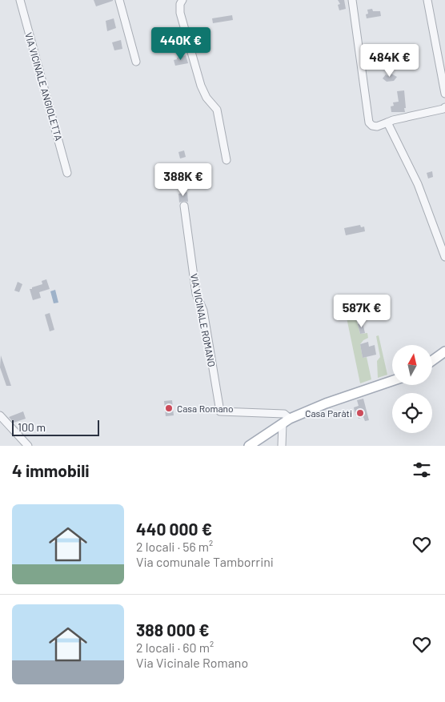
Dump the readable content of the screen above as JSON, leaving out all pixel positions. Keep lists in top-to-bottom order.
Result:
{
  "streets": {
    "street": ["VIA VICINALE ANGIOLETTA", "VIA VICINALE ROMANO"]
  },
  "places": ["Casa Romano", "Casa Paràti"],
  "scale_bar": "100 m",
  "north": "top",
  "page": {
    "price": [
      "440K €",
      "484K €",
      "388K €",
      "587K €"
    ],
    "scale": "100 m",
    "heading": "4 immobili",
    "list": [
      {
        "name": "440 000 €",
        "note": "2 locali · 56 m² · Via comunale Tamborrini"
      },
      {
        "name": "388 000 €",
        "note": "2 locali · 60 m² · Via Vicinale Romano"
      }
    ]
  }
}
